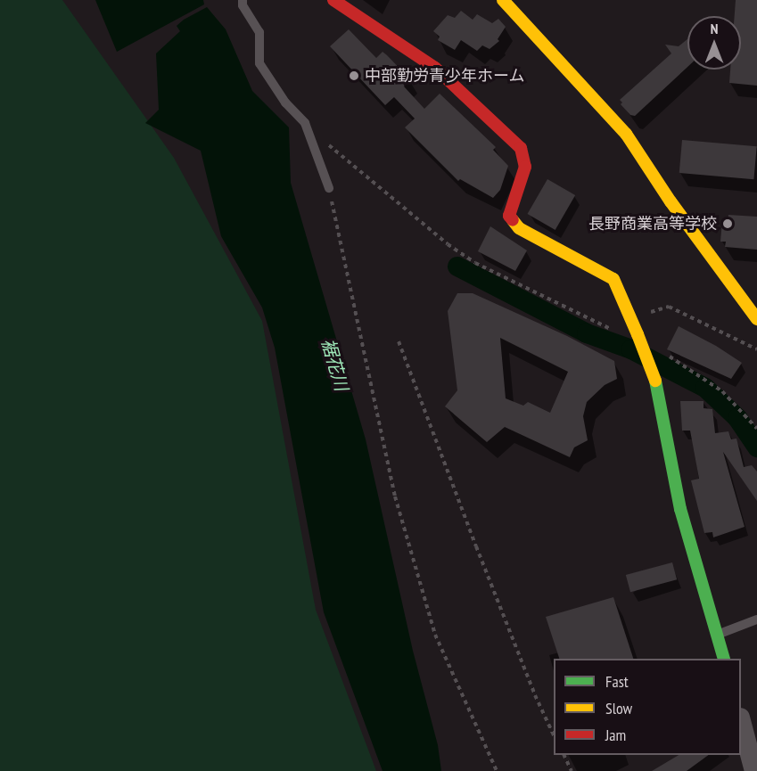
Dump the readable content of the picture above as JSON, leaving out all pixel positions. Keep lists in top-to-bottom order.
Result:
{
  "water": ["裾花川"],
  "places": ["中部勤労青少年ホーム", "長野商業高等学校"],
  "legend": ["Fast", "Slow", "Jam"],
  "north": "top"
}
